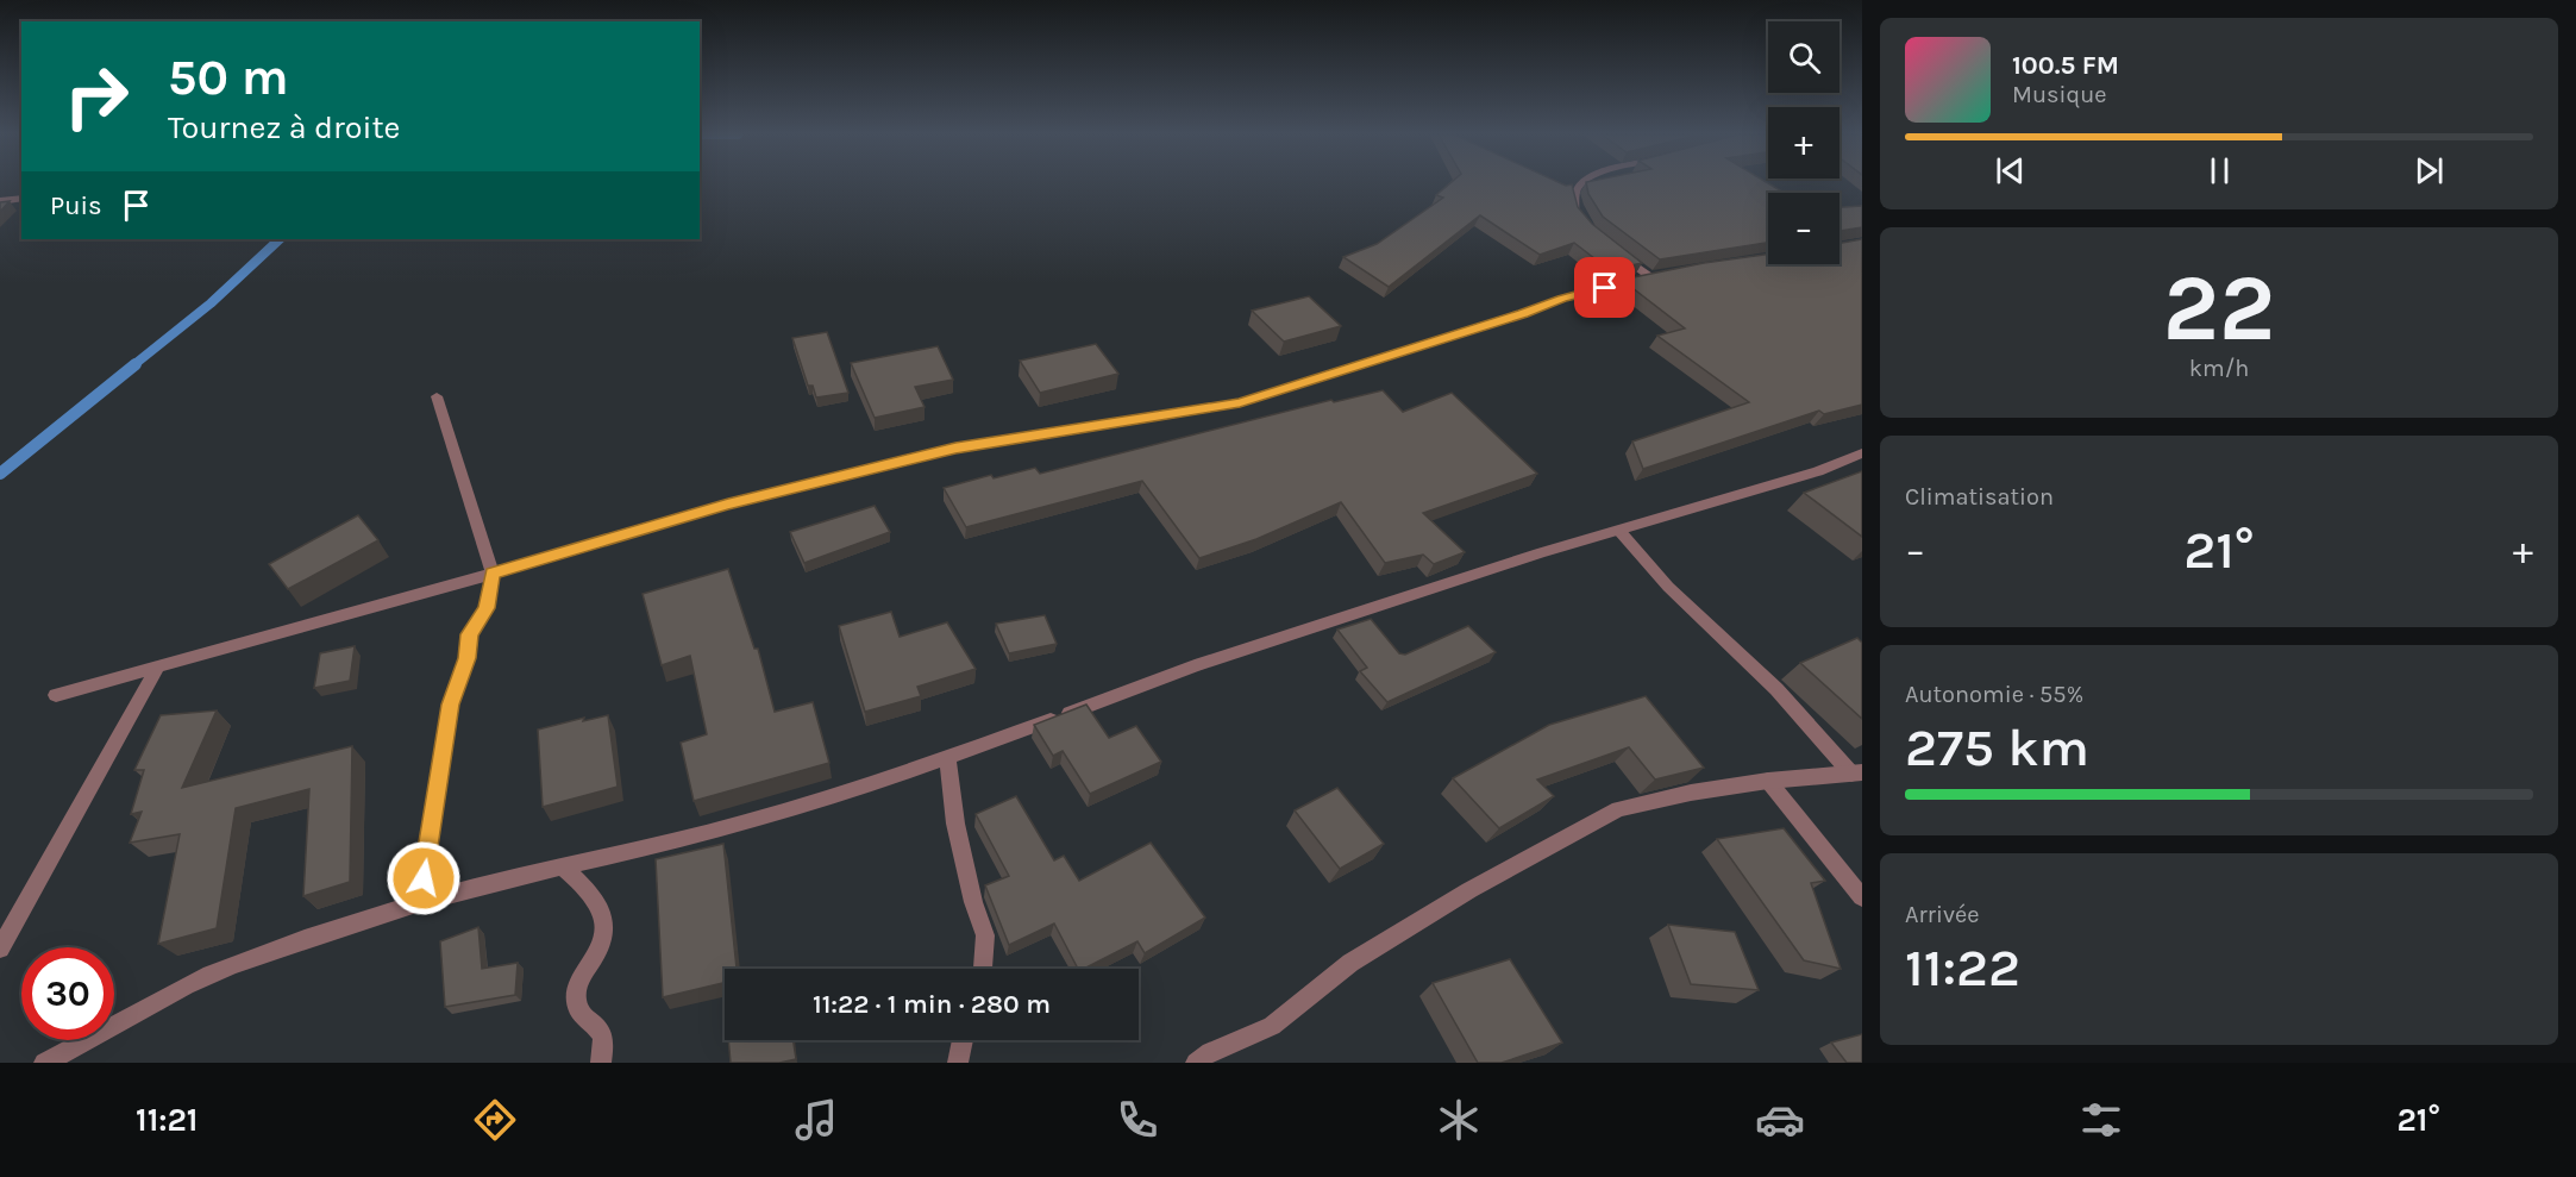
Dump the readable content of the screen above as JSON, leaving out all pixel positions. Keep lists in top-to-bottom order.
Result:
{
  "page": {
    "map_buttons": ["+", "−"],
    "turn": ["50 m", "Tournez à droite"],
    "song": ["100.5 FM", "Musique"],
    "then": "Puis",
    "tile": [
      ["22", "km/h"],
      "Climatisation",
      ["Autonomie · 55%", "275 km"],
      ["Arrivée", "11:22"]
    ],
    "heat": ["−", "21°", "+"],
    "limit": "30",
    "trip": "11:22 · 1 min · 280 m",
    "tabs": ["11:21", "21°"]
  }
}
